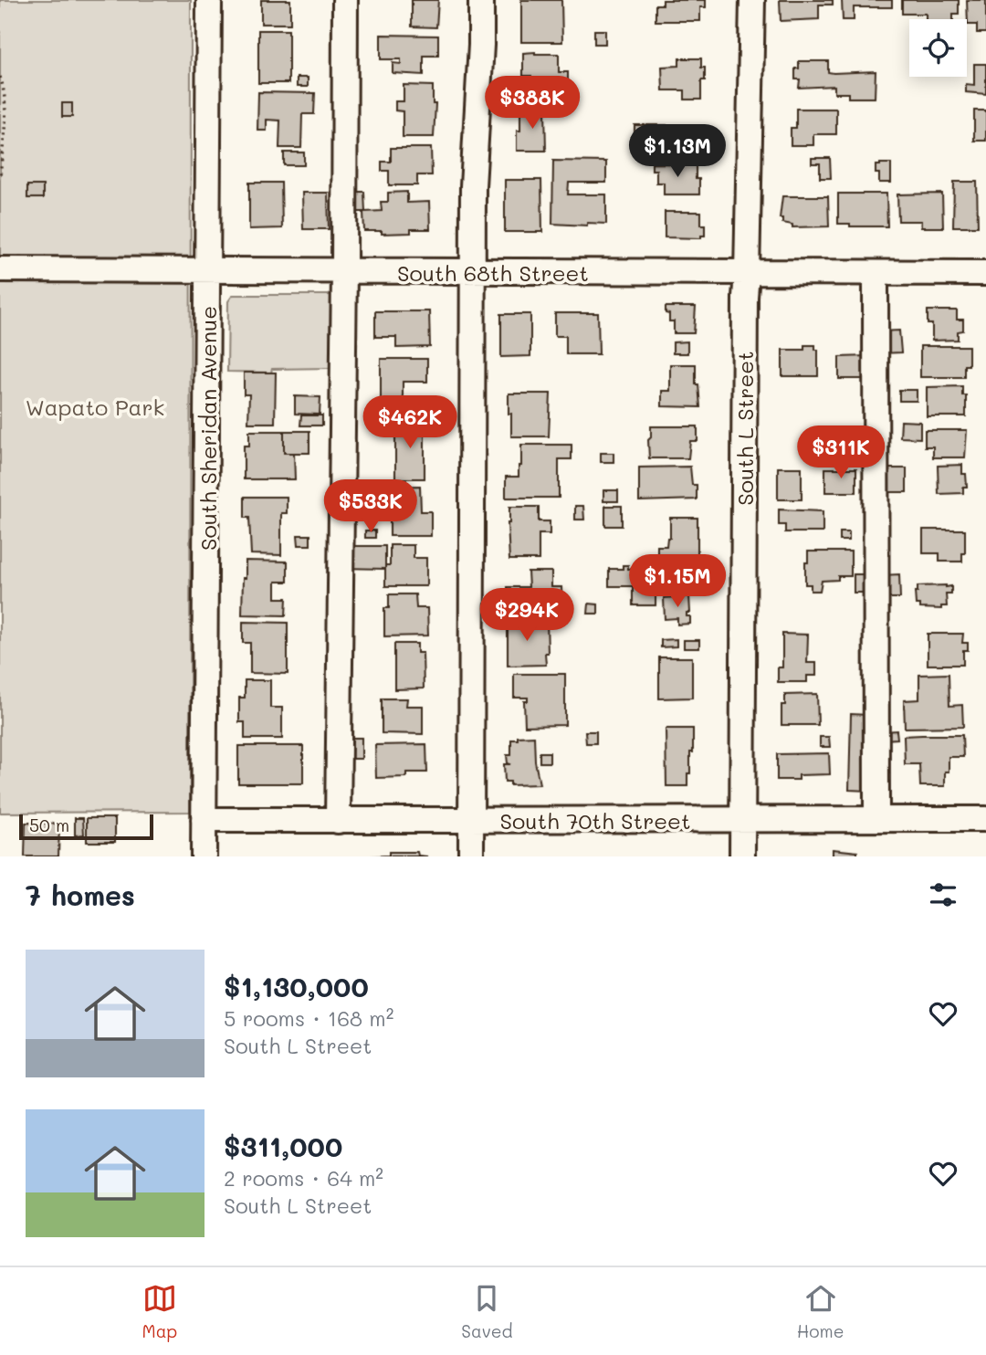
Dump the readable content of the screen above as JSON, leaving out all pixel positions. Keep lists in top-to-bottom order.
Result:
{
  "streets": {
    "street": [
      "South 68th Street",
      "South Sheridan Avenue",
      "South L Street",
      "South 70th Street"
    ]
  },
  "crossings": [
    ["South 68th Street", "South Sheridan Avenue"],
    ["South 68th Street", "South L Street"],
    ["South Sheridan Avenue", "South 70th Street"],
    ["South L Street", "South 70th Street"]
  ],
  "parks": ["Wapato Park"],
  "scale_bar": "50 m",
  "page": {
    "price": [
      "$388K",
      "$1.13M",
      "$462K",
      "$311K",
      "$533K",
      "$1.15M",
      "$294K"
    ],
    "scale": "50 m",
    "heading": "7 homes",
    "list": [
      {
        "name": "$1,130,000",
        "note": "5 rooms · 168 m² · South L Street"
      },
      {
        "name": "$311,000",
        "note": "2 rooms · 64 m² · South L Street"
      }
    ],
    "tabs": ["Map", "Saved", "Home"]
  }
}
